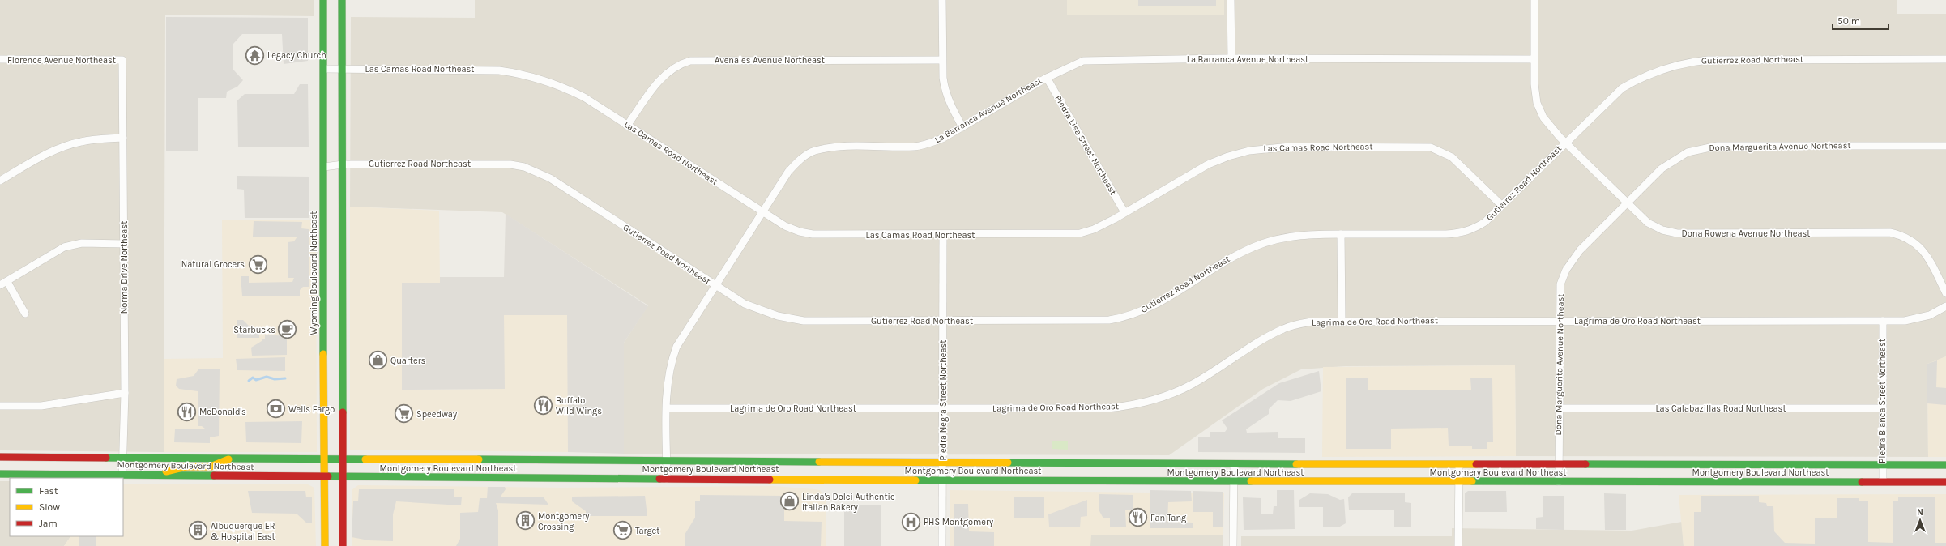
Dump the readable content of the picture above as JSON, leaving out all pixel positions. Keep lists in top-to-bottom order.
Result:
{
  "streets": {
    "main road": ["Wyoming Boulevard Northeast", "Montgomery Boulevard Northeast"],
    "street": [
      "La Barranca Avenue Northeast",
      "Florence Avenue Northeast",
      "Avenales Avenue Northeast",
      "Gutierrez Road Northeast",
      "Las Camas Road Northeast",
      "Piedra Lisa Street Northeast",
      "Dona Marguerita Avenue Northeast",
      "Dona Rowena Avenue Northeast",
      "Norma Drive Northeast",
      "Lagrima de Oro Road Northeast",
      "Piedra Negra Street Northeast",
      "Piedra Blanca Street Northeast",
      "Las Calabazillas Road Northeast"
    ]
  },
  "crossings": [
    ["La Barranca Avenue Northeast", "Gutierrez Road Northeast"],
    ["La Barranca Avenue Northeast", "Las Camas Road Northeast"],
    ["La Barranca Avenue Northeast", "Piedra Lisa Street Northeast"],
    ["La Barranca Avenue Northeast", "Dona Rowena Avenue Northeast"],
    ["La Barranca Avenue Northeast", "Lagrima de Oro Road Northeast"],
    ["La Barranca Avenue Northeast", "Montgomery Boulevard Northeast"],
    ["Florence Avenue Northeast", "Norma Drive Northeast"],
    ["Avenales Avenue Northeast", "Las Camas Road Northeast"],
    ["Gutierrez Road Northeast", "Las Camas Road Northeast"],
    ["Gutierrez Road Northeast", "Dona Rowena Avenue Northeast"],
    ["Gutierrez Road Northeast", "Wyoming Boulevard Northeast"],
    ["Gutierrez Road Northeast", "Piedra Negra Street Northeast"],
    ["Las Camas Road Northeast", "Piedra Lisa Street Northeast"],
    ["Las Camas Road Northeast", "Wyoming Boulevard Northeast"],
    ["Las Camas Road Northeast", "Piedra Negra Street Northeast"],
    ["Dona Marguerita Avenue Northeast", "Dona Rowena Avenue Northeast"],
    ["Dona Marguerita Avenue Northeast", "Lagrima de Oro Road Northeast"],
    ["Dona Marguerita Avenue Northeast", "Las Calabazillas Road Northeast"],
    ["Dona Marguerita Avenue Northeast", "Montgomery Boulevard Northeast"],
    ["Norma Drive Northeast", "Montgomery Boulevard Northeast"],
    ["Wyoming Boulevard Northeast", "Montgomery Boulevard Northeast"],
    ["Lagrima de Oro Road Northeast", "Piedra Negra Street Northeast"],
    ["Lagrima de Oro Road Northeast", "Piedra Blanca Street Northeast"],
    ["Piedra Negra Street Northeast", "Montgomery Boulevard Northeast"],
    ["Piedra Blanca Street Northeast", "Las Calabazillas Road Northeast"],
    ["Piedra Blanca Street Northeast", "Montgomery Boulevard Northeast"]
  ],
  "places": {
    "temple": ["Legacy Church"],
    "supermarket": ["Natural Grocers", "Speedway", "Target"],
    "cafe": ["Starbucks"],
    "shop": ["Quarters", "Linda's Dolci Authentic Italian Bakery"],
    "restaurant": ["Buffalo Wild Wings", "McDonald's", "Fan Tang"],
    "bank": ["Wells Fargo"],
    "building": ["Montgomery Crossing", "Albuquerque ER & Hospital East"],
    "hospital": ["PHS Montgomery"]
  },
  "legend": ["Fast", "Slow", "Jam"],
  "scale_bar": "50 m",
  "north": "top"
}
